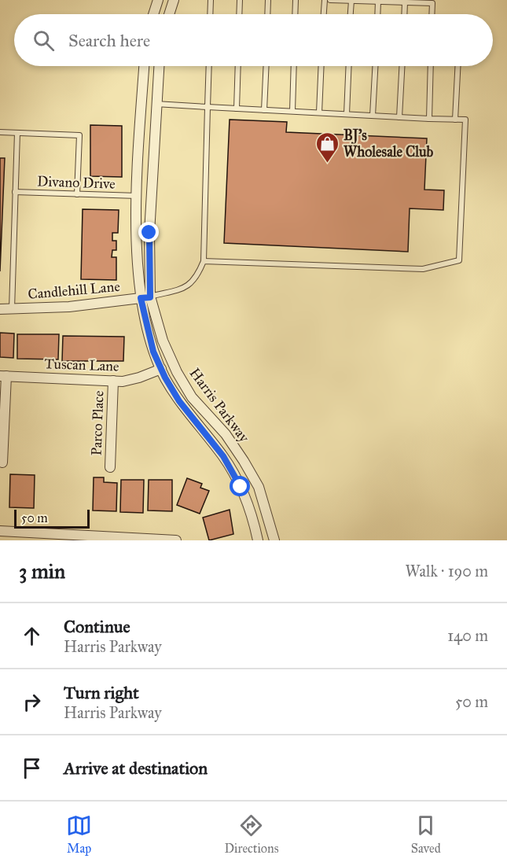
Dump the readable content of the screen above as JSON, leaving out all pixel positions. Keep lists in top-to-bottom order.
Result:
{
  "streets": {
    "street": [
      "Candlehill Lane",
      "Tuscan Lane",
      "Harris Parkway",
      "Parco Place"
    ],
    "lane": ["Divano Drive"]
  },
  "crossings": [
    ["Divano Drive", "Harris Parkway"],
    ["Candlehill Lane", "Harris Parkway"],
    ["Tuscan Lane", "Harris Parkway"],
    ["Tuscan Lane", "Parco Place"]
  ],
  "places": {
    "shop": ["BJ's Wholesale Club"]
  },
  "scale_bar": "50 m",
  "page": {
    "search": "Search here",
    "scale": "50 m",
    "heading": ["3 min", "Walk · 190 m"],
    "list": [
      ["Continue", "Harris Parkway", "140 m"],
      ["Turn right", "Harris Parkway", "50 m"],
      "Arrive at destination"
    ],
    "nav": ["Map", "Directions", "Saved"]
  }
}
